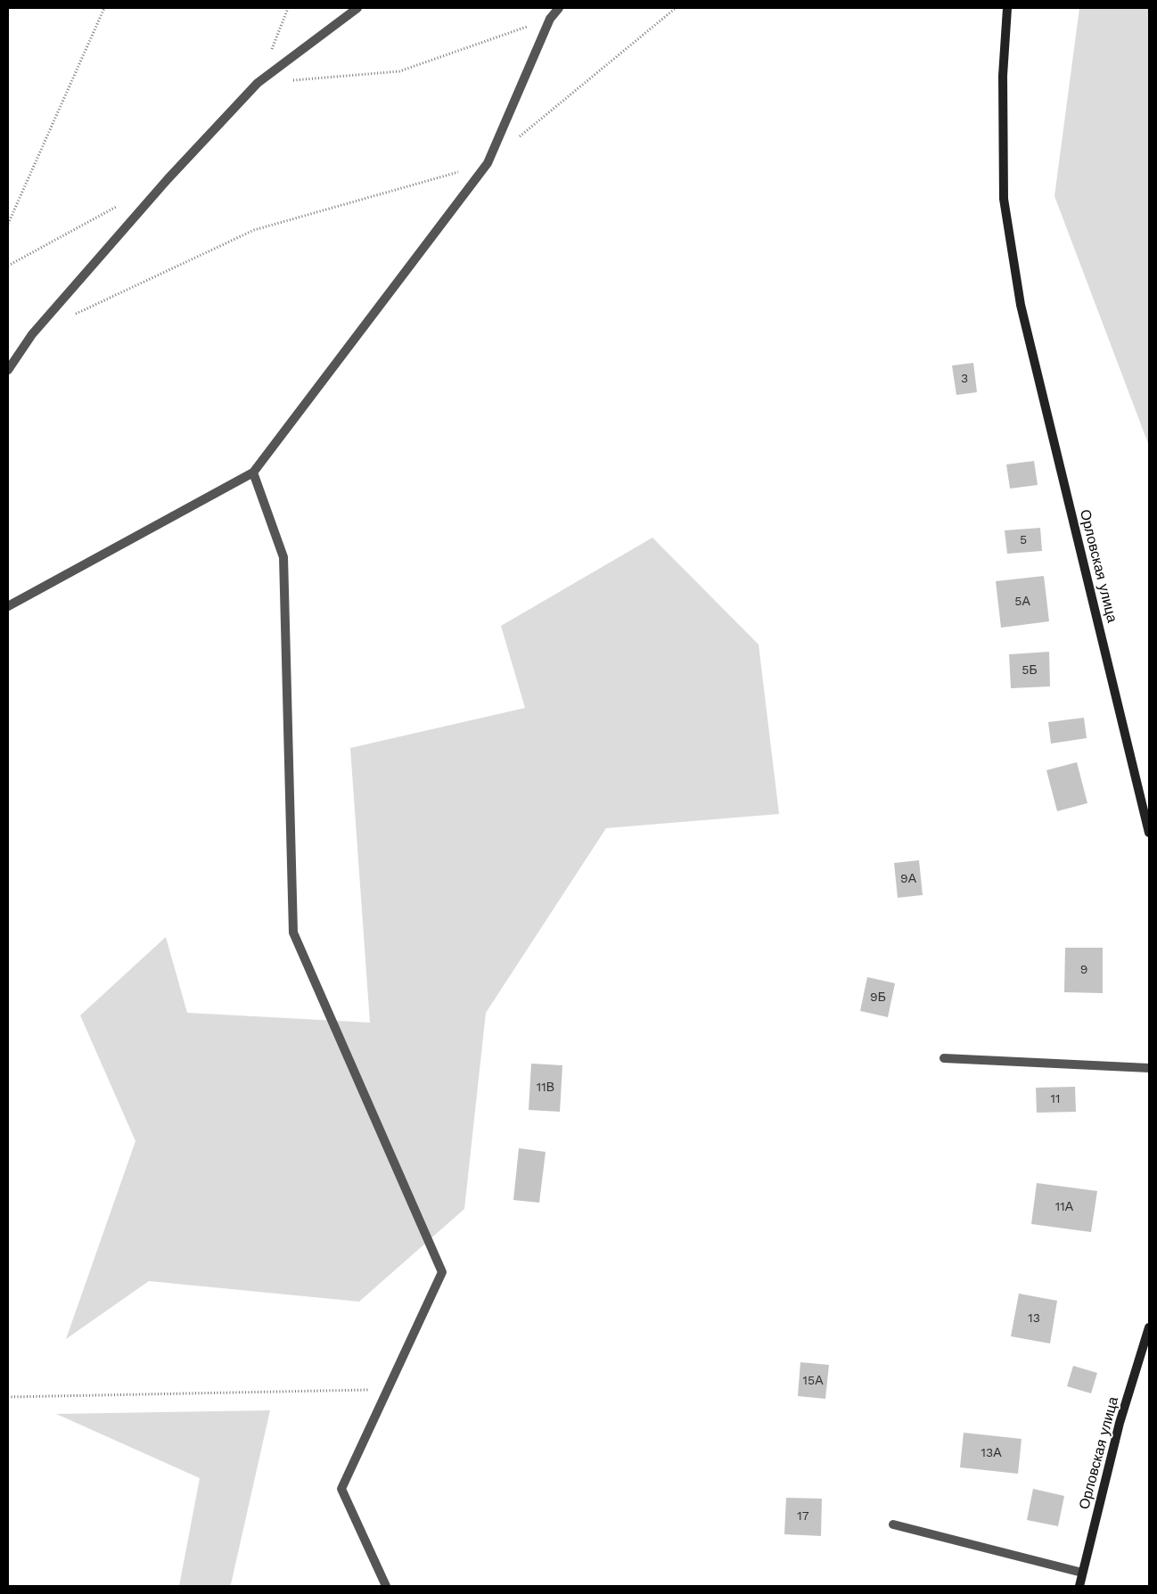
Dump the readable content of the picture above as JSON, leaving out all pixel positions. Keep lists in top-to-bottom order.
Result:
{
  "streets": {
    "main road": ["Орловская улица"]
  },
  "house_numbers": [
    "3",
    "5",
    "5А",
    "5Б",
    "9А",
    "9",
    "9Б",
    "11В",
    "11",
    "11А",
    "13",
    "15А",
    "13А",
    "17"
  ]
}
